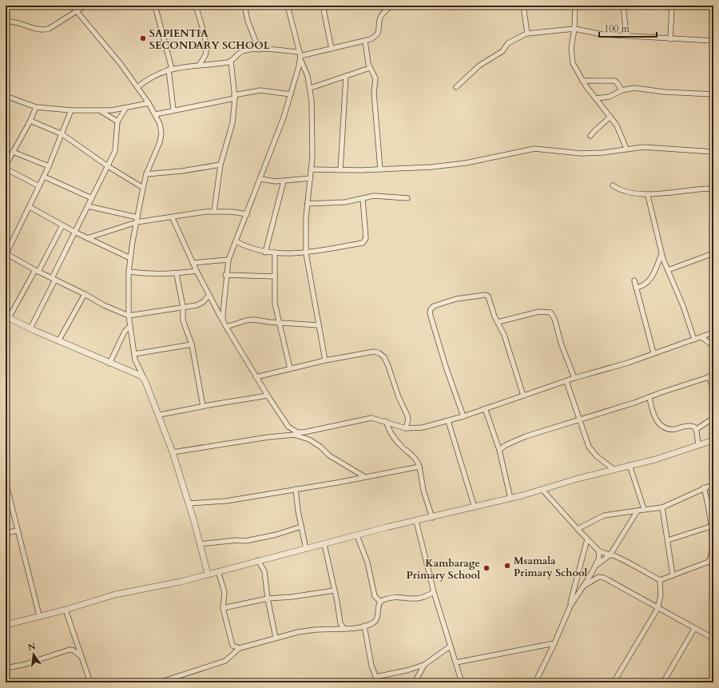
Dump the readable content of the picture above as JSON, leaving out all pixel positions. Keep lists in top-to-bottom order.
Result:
{
  "places": ["SAPIENTIA SECONDARY SCHOOL", "Msamala Primary School", "Kambarage Primary School"],
  "scale_bar": "100 m",
  "north": "top"
}
